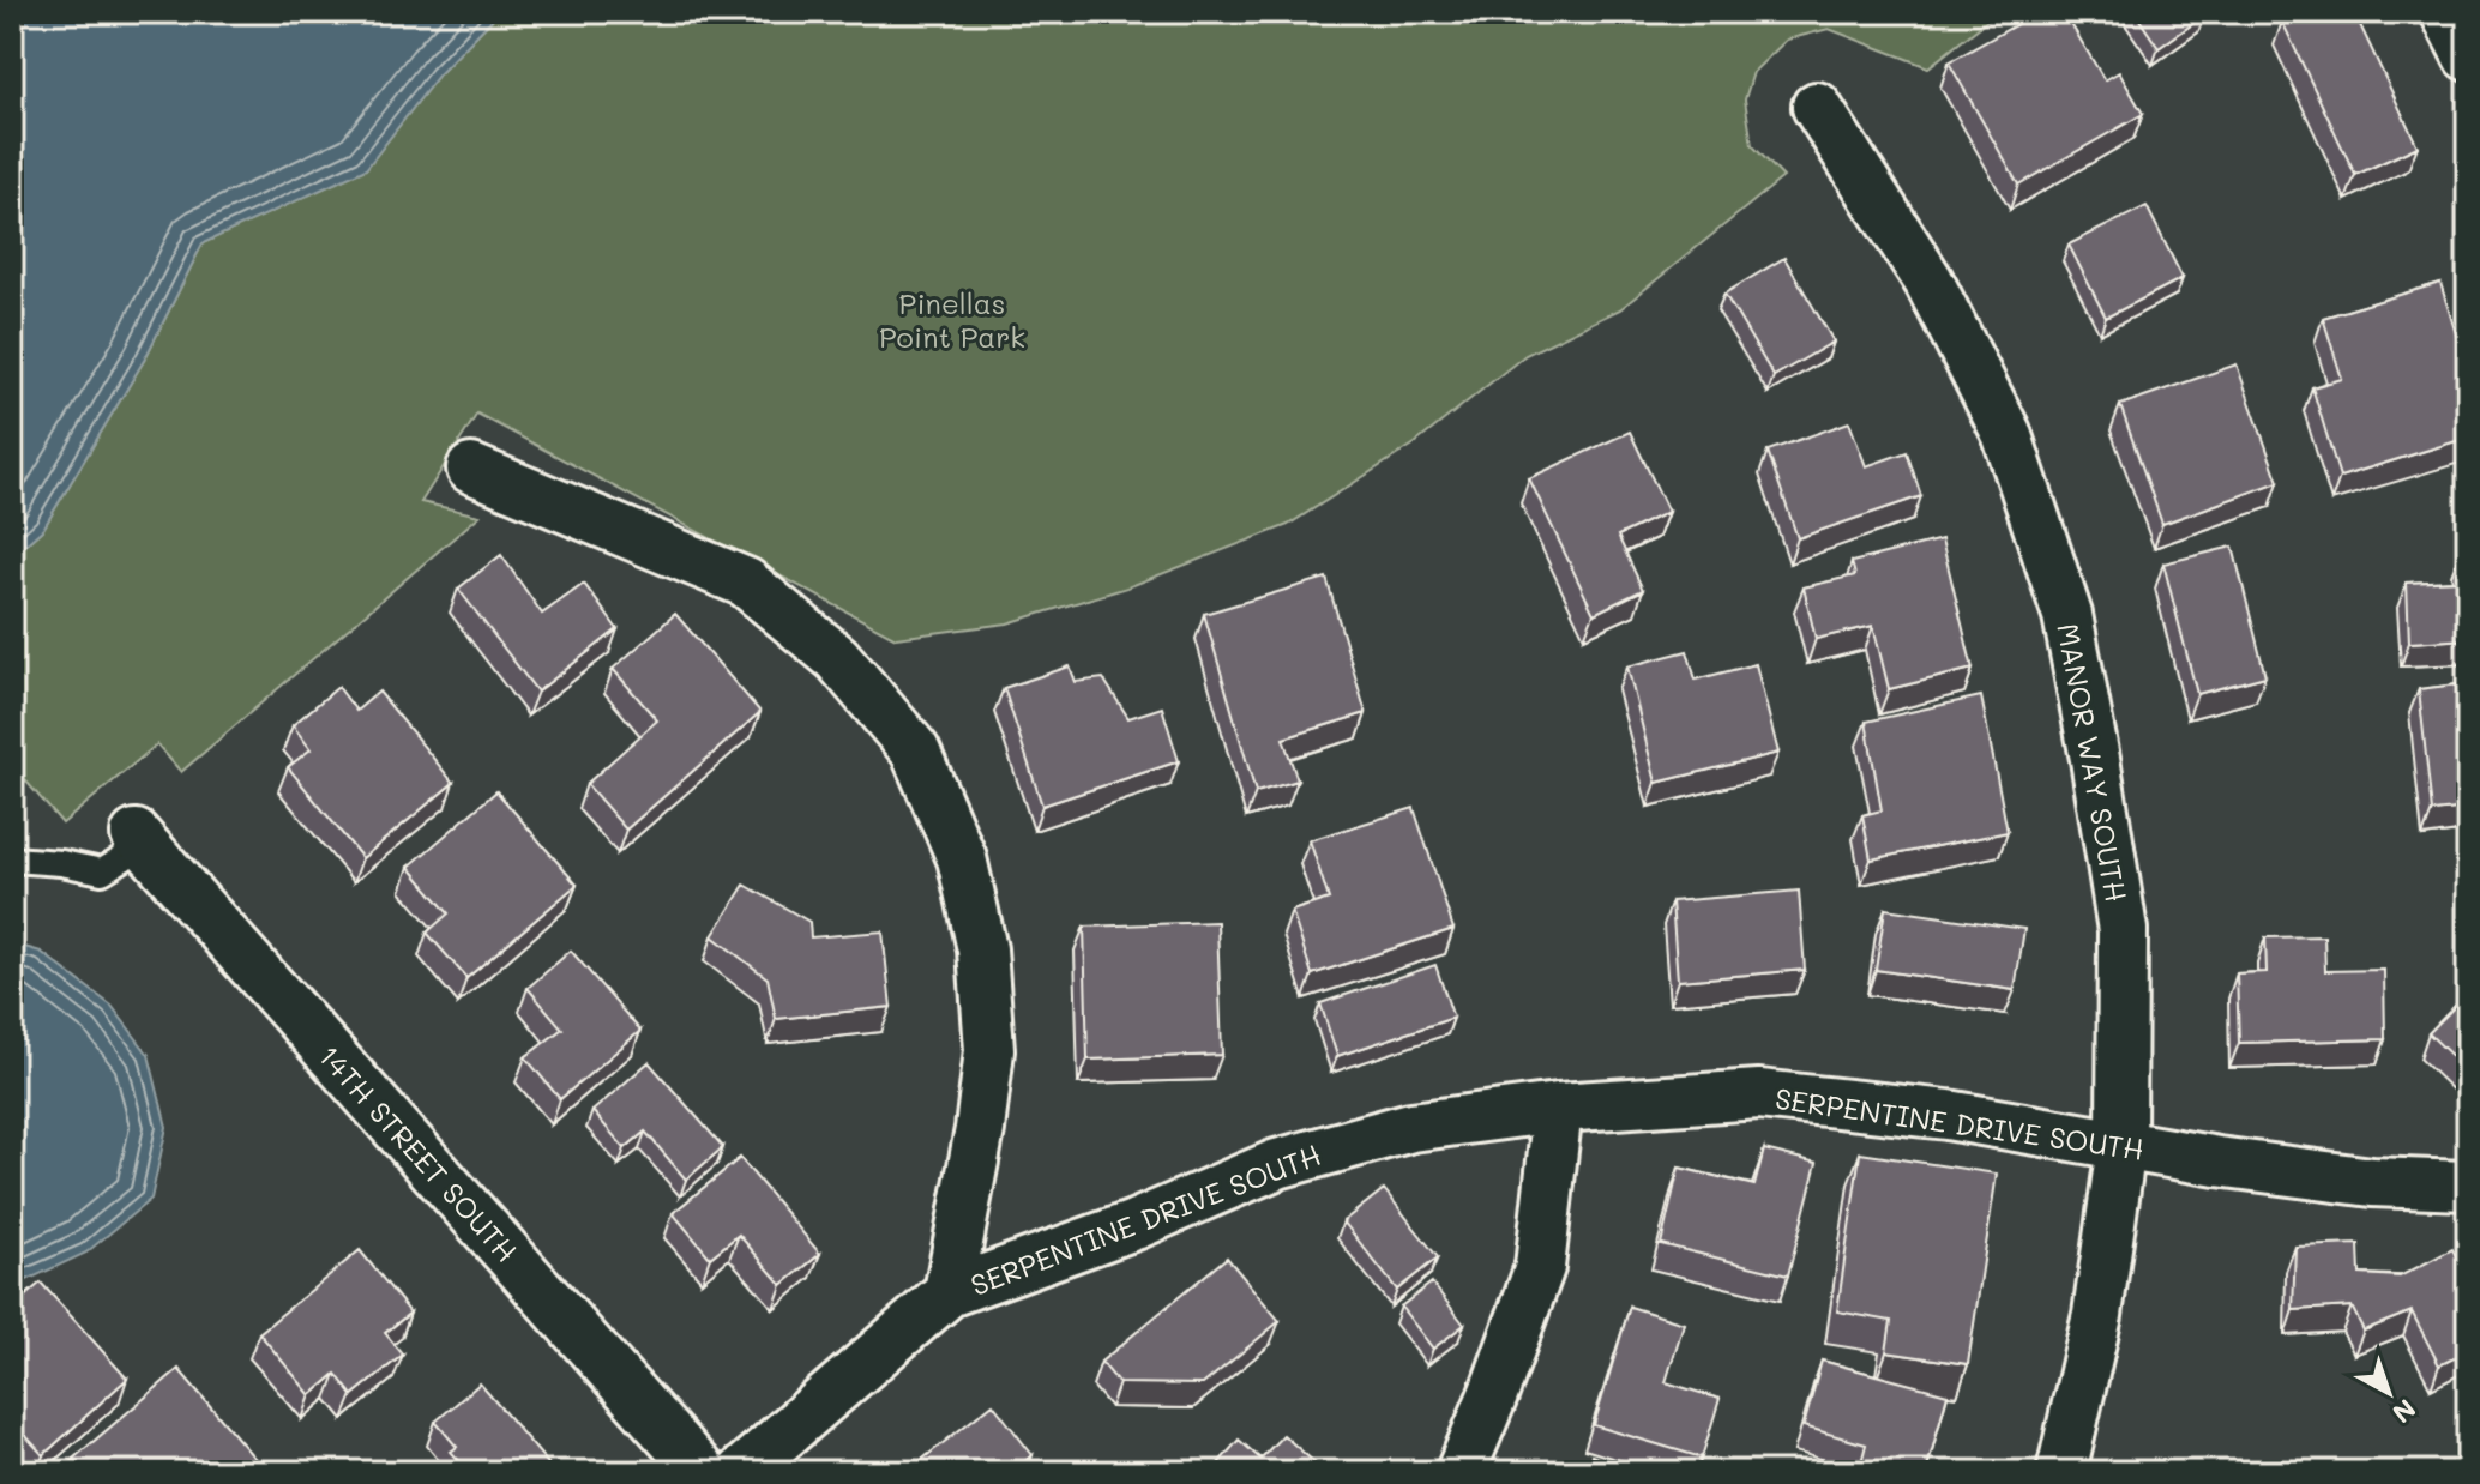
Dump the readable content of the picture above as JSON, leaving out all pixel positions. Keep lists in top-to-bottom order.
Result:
{
  "streets": {
    "street": ["MANOR WAY SOUTH", "SERPENTINE DRIVE SOUTH", "14TH STREET SOUTH"]
  },
  "crossings": [
    ["MANOR WAY SOUTH", "SERPENTINE DRIVE SOUTH"]
  ],
  "parks": ["Pinellas Point Park"],
  "north": "bottom right"
}
